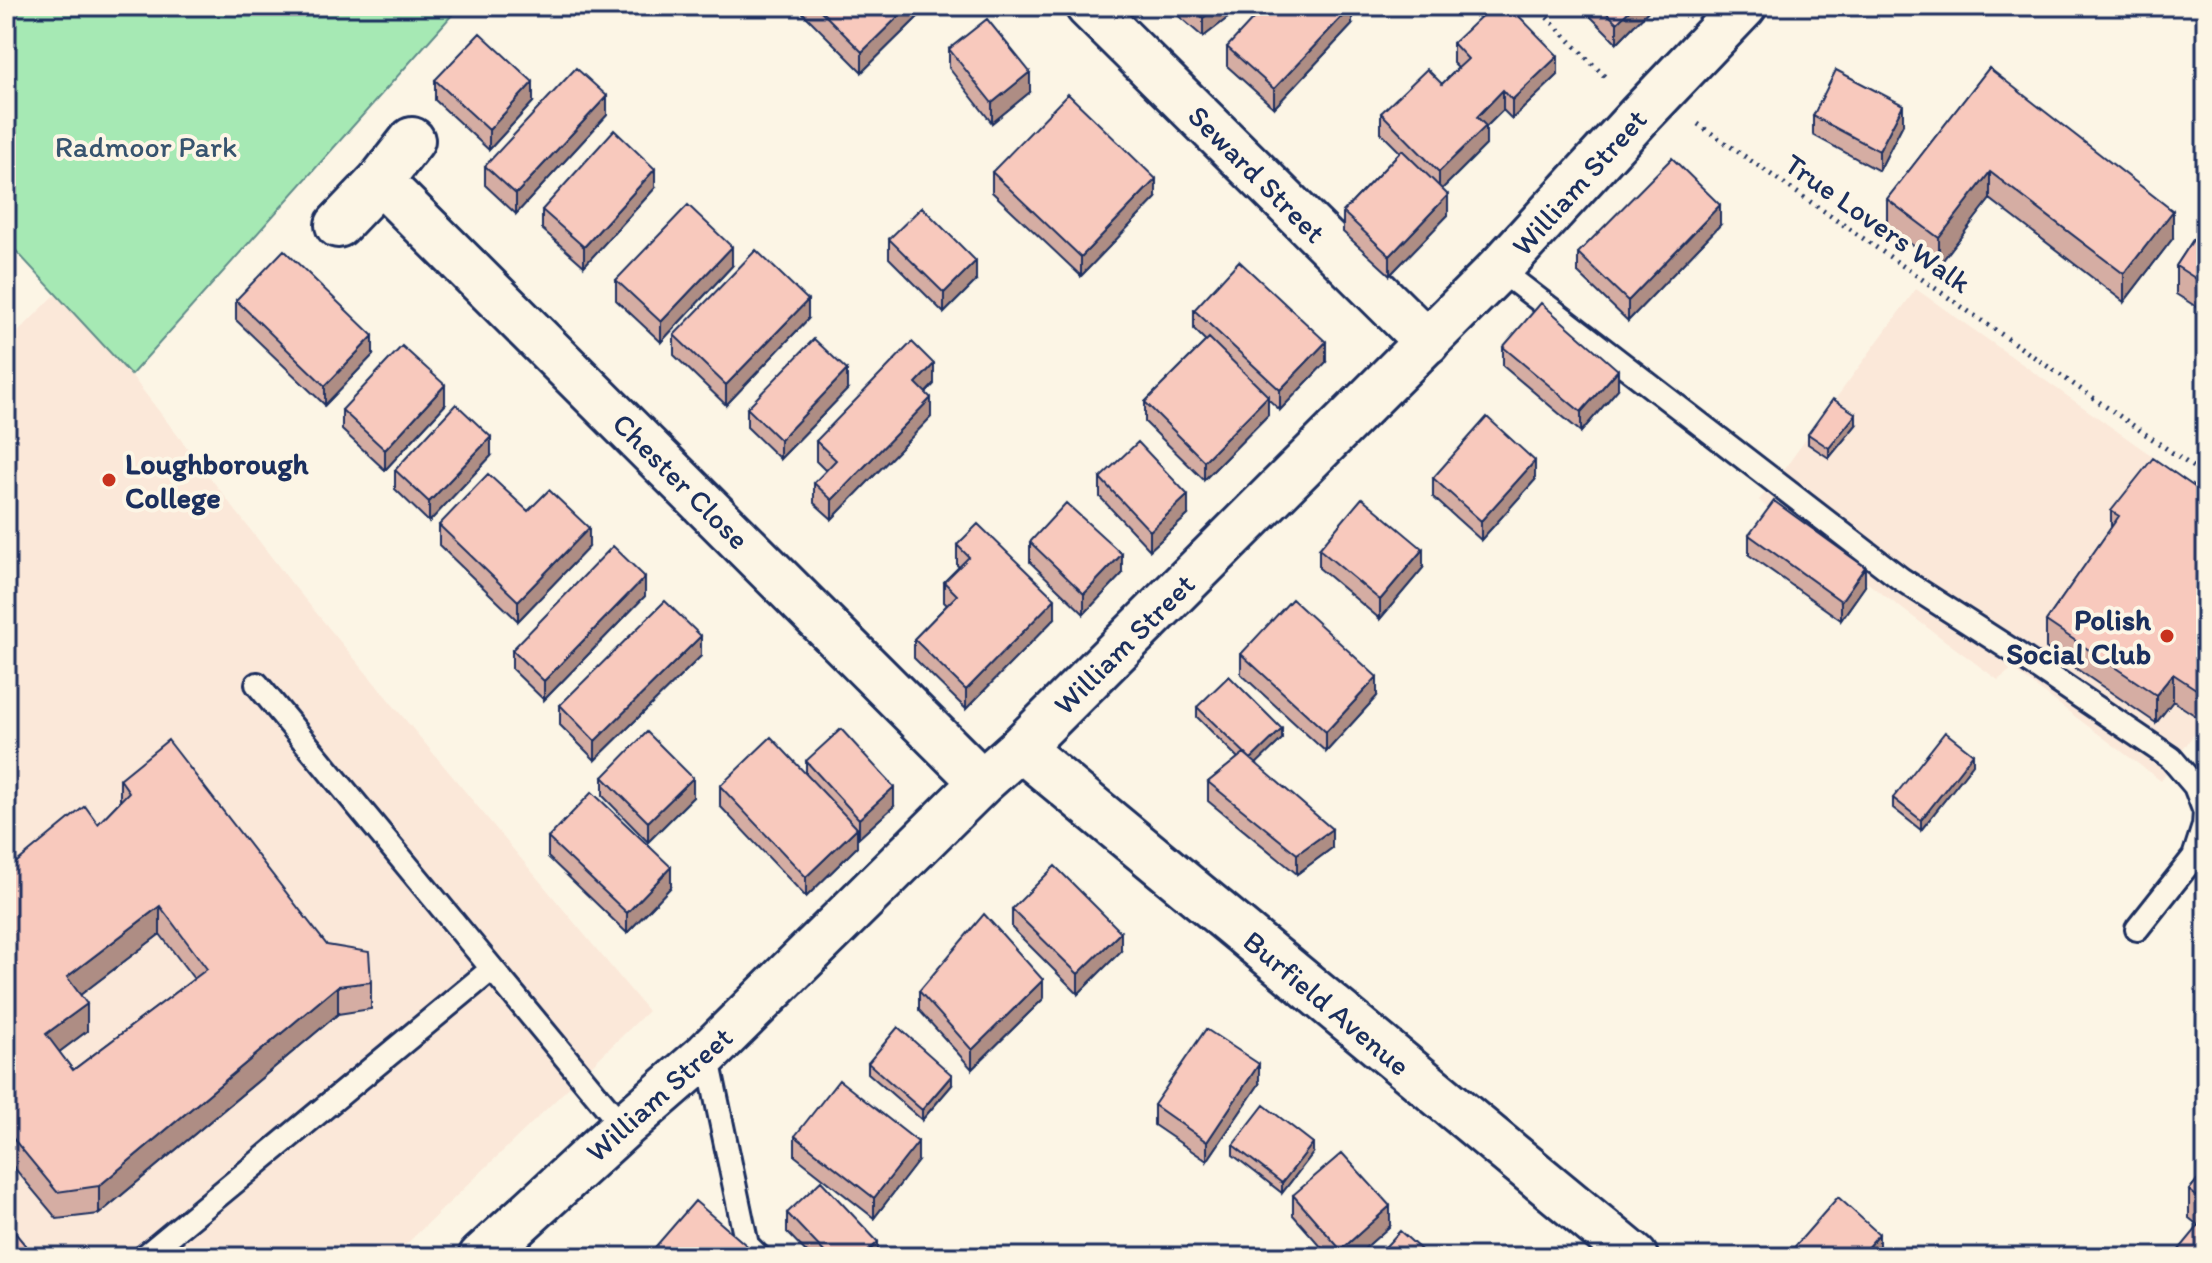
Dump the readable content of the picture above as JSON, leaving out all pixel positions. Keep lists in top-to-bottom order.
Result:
{
  "streets": {
    "street": [
      "Seward Street",
      "William Street",
      "Chester Close",
      "Burfield Avenue"
    ],
    "path": ["True Lovers Walk"]
  },
  "crossings": [
    ["Seward Street", "William Street"],
    ["William Street", "True Lovers Walk"],
    ["William Street", "Chester Close"],
    ["William Street", "Burfield Avenue"]
  ],
  "parks": ["Radmoor Park"],
  "places": ["Loughborough College", "Polish Social Club"]
}
